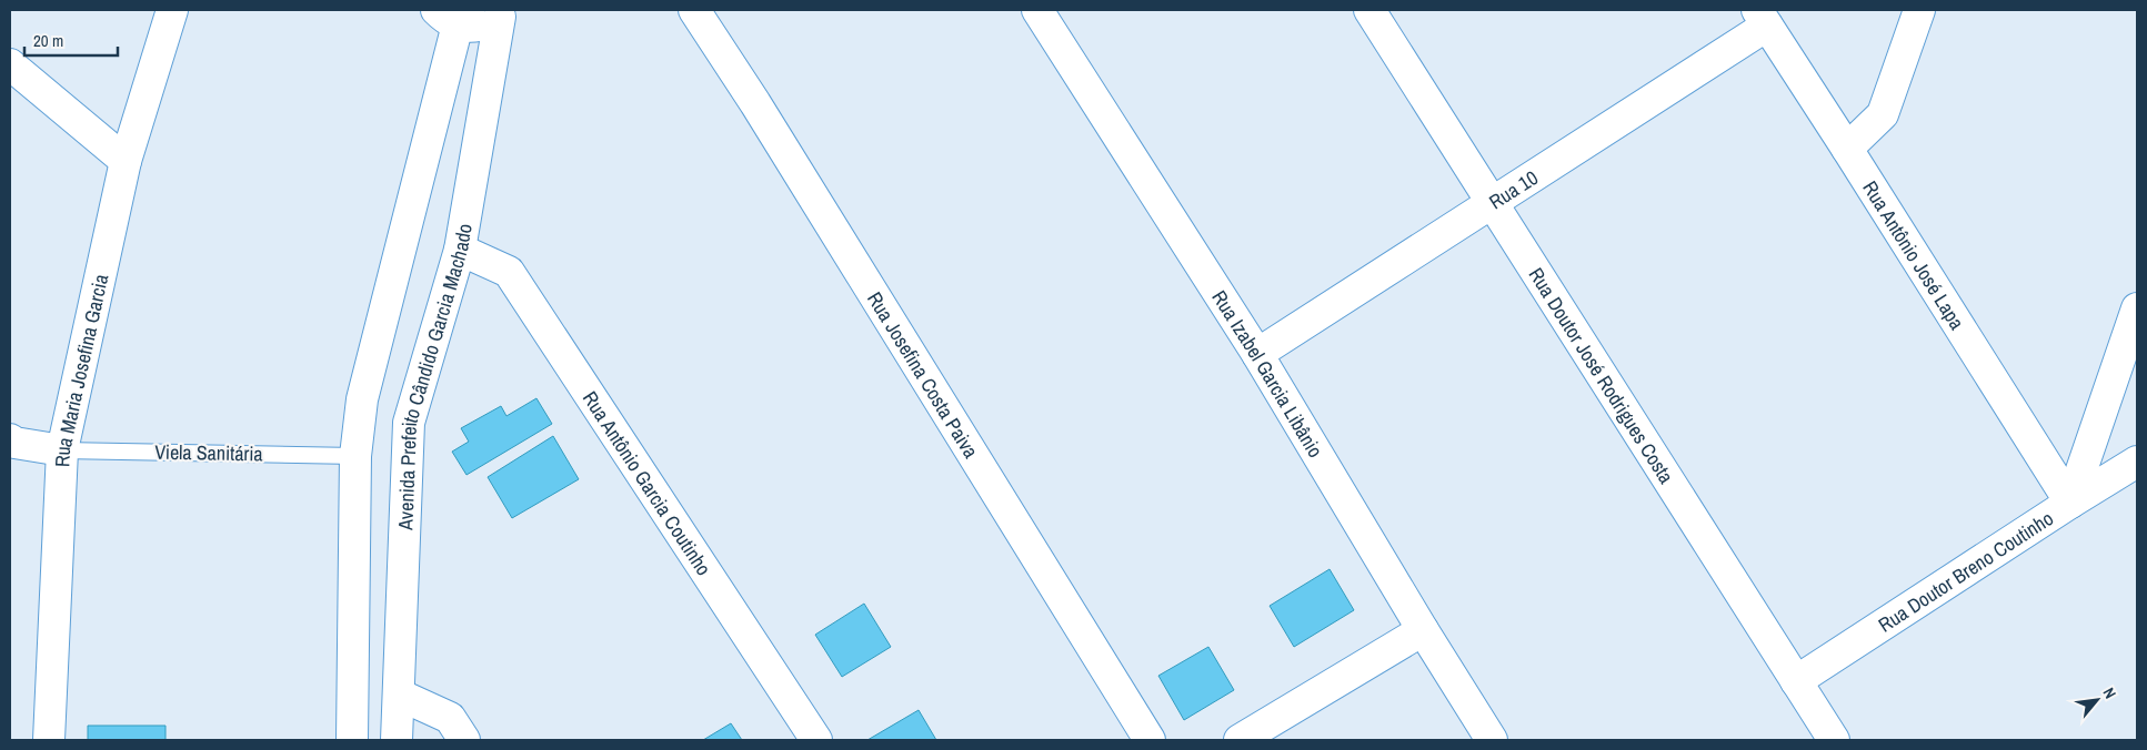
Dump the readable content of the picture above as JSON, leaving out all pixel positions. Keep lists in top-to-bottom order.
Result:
{
  "streets": {
    "street": [
      "Rua 10",
      "Rua Antônio José Lapa",
      "Rua Maria Josefina Garcia",
      "Rua Izabel Garcia Libânio",
      "Rua Josefina Costa Paiva",
      "Rua Doutor José Rodrigues Costa",
      "Avenida Prefeito Cândido Garcia Machado",
      "Rua Antônio Garcia Coutinho",
      "Rua Doutor Breno Coutinho"
    ],
    "lane": ["Viela Sanitária"]
  },
  "crossings": [
    ["Rua 10", "Rua Antônio José Lapa"],
    ["Rua 10", "Rua Izabel Garcia Libânio"],
    ["Rua 10", "Rua Doutor José Rodrigues Costa"],
    ["Rua Antônio José Lapa", "Rua Doutor Breno Coutinho"],
    ["Rua Maria Josefina Garcia", "Viela Sanitária"],
    ["Rua Doutor José Rodrigues Costa", "Rua Doutor Breno Coutinho"],
    ["Avenida Prefeito Cândido Garcia Machado", "Viela Sanitária"],
    ["Avenida Prefeito Cândido Garcia Machado", "Rua Antônio Garcia Coutinho"]
  ],
  "scale_bar": "20 m",
  "north": "top right"
}
